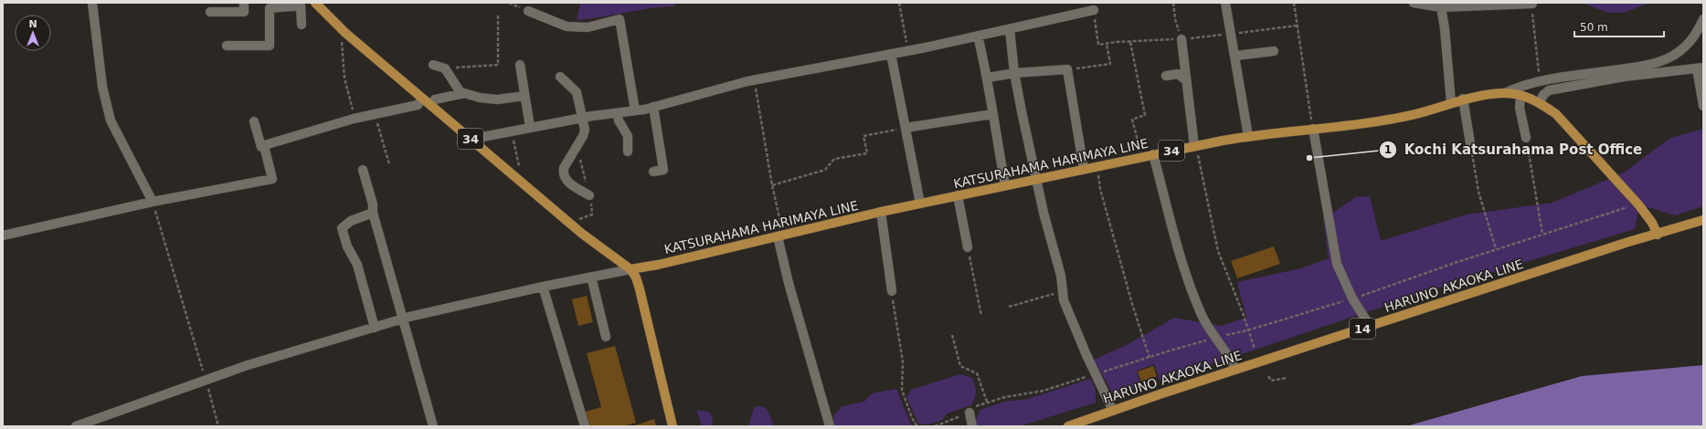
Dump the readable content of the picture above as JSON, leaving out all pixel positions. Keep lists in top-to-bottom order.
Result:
{
  "streets": {
    "main road": [
      "34",
      "KATSURAHAMA HARIMAYA LINE",
      "HARUNO AKAOKA LINE",
      "14"
    ]
  },
  "crossings": [
    ["34", "KATSURAHAMA HARIMAYA LINE"],
    ["KATSURAHAMA HARIMAYA LINE", "HARUNO AKAOKA LINE"]
  ],
  "places": ["Kochi Katsurahama Post Office"],
  "scale_bar": "50 m",
  "north": "top"
}
